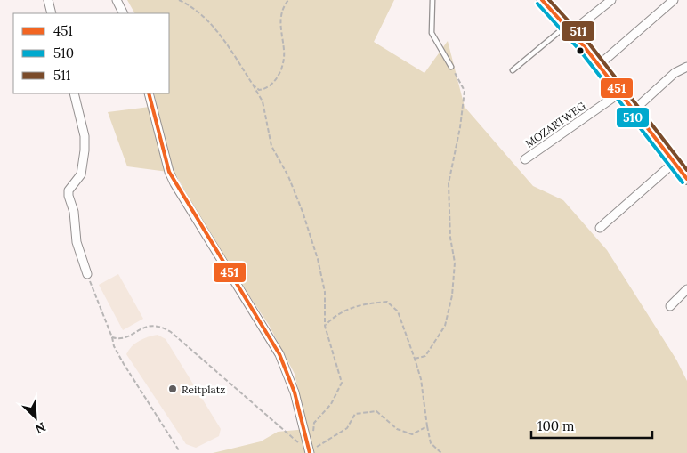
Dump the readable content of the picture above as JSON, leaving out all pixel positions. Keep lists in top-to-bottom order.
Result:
{
  "streets": {
    "street": ["MOZARTWEG"]
  },
  "places": ["Reitplatz"],
  "lines": ["transit line 451", "transit line 511", "transit line 510"],
  "legend": ["451", "510", "511"],
  "scale_bar": "100 m",
  "north": "bottom right"
}
